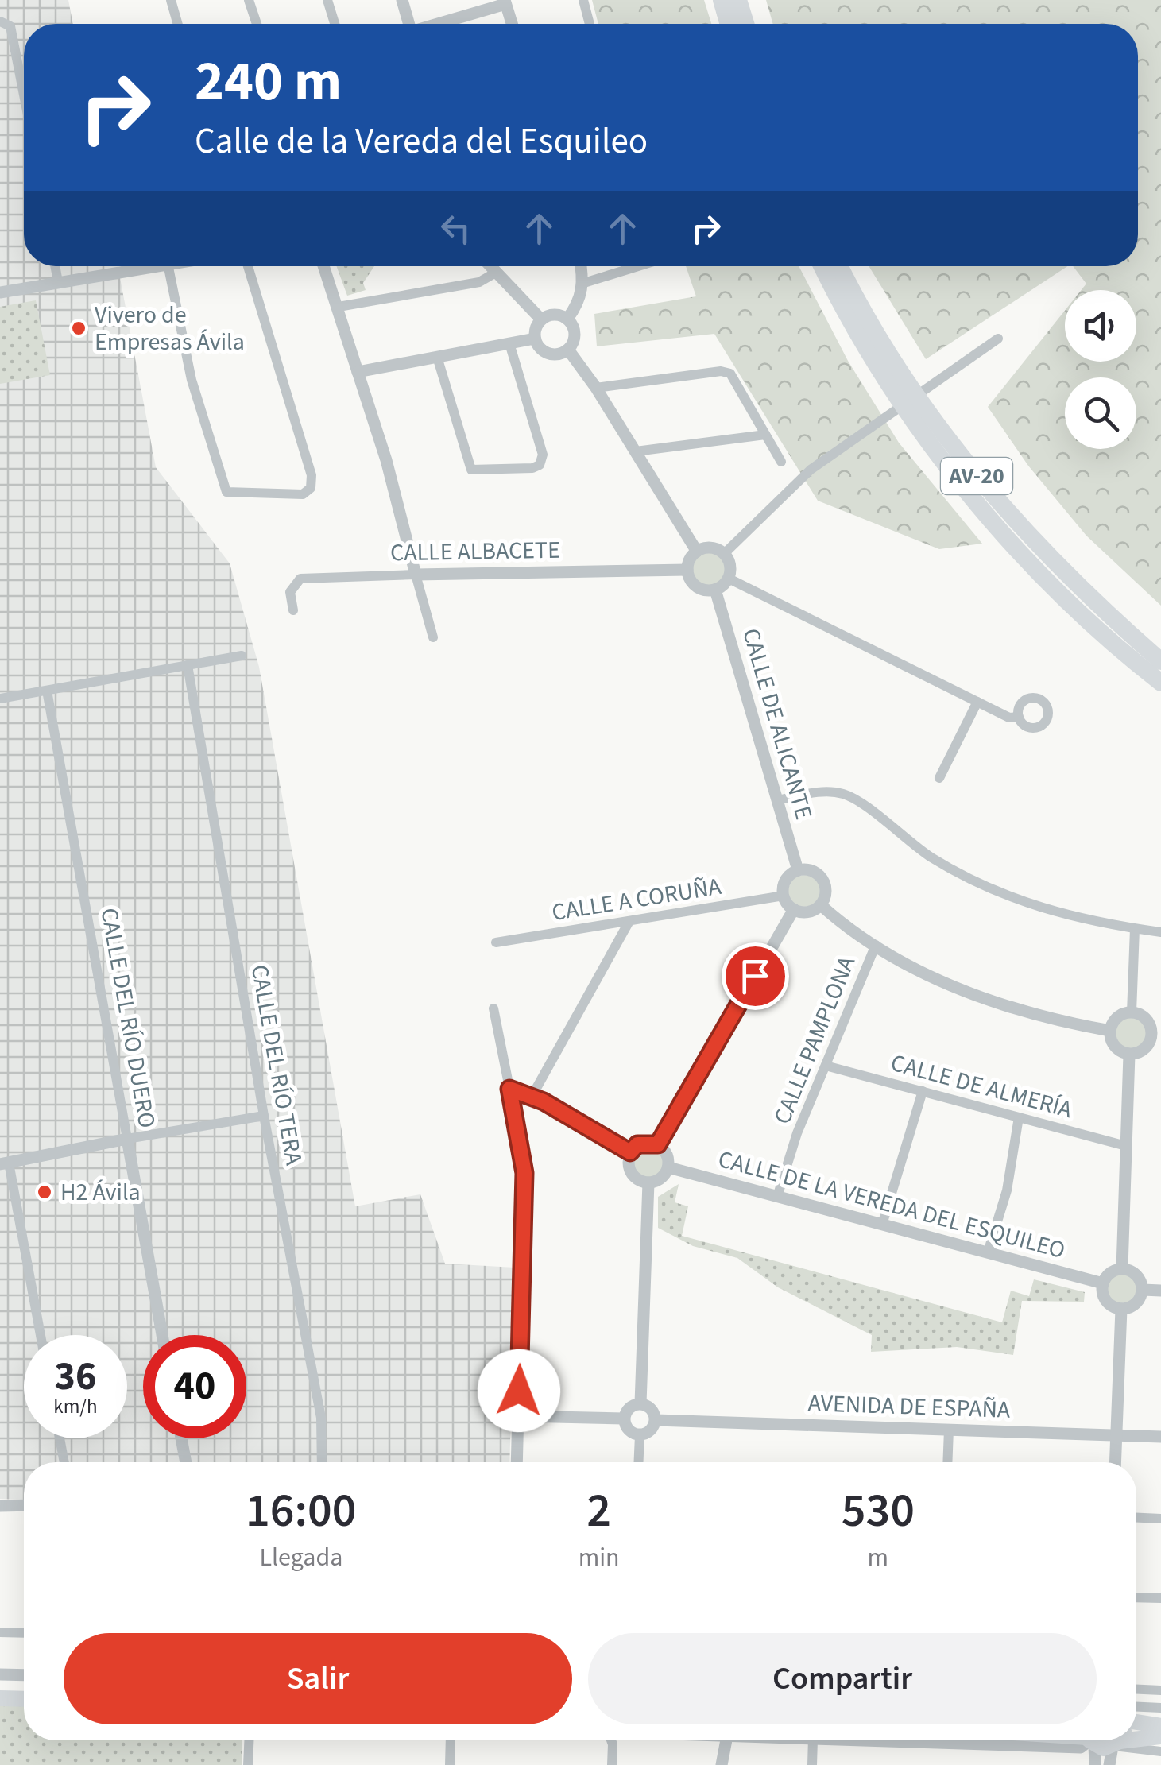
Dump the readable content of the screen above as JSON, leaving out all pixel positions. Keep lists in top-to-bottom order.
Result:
{
  "streets": {
    "highway": ["AV-20"],
    "street": [
      "CALLE ALBACETE",
      "CALLE DE ALICANTE",
      "CALLE A CORUÑA",
      "CALLE DEL RÍO DUERO",
      "CALLE PAMPLONA",
      "CALLE DEL RÍO TERA",
      "CALLE DE ALMERÍA",
      "CALLE DE LA VEREDA DEL ESQUILEO",
      "AVENIDA DE ESPAÑA"
    ]
  },
  "crossings": [
    ["CALLE ALBACETE", "CALLE DE ALICANTE"],
    ["CALLE DE ALICANTE", "CALLE A CORUÑA"],
    ["CALLE PAMPLONA", "CALLE DE ALMERÍA"],
    ["CALLE PAMPLONA", "CALLE DE LA VEREDA DEL ESQUILEO"]
  ],
  "places": ["Vivero de Empresas Ávila", "H2 Ávila"],
  "page": {
    "turn": ["240 m", "Calle de la Vereda del Esquileo"],
    "speed": "36 km/h",
    "limit": "40",
    "eta": [
      "16:00",
      "Llegada",
      "2",
      "min",
      "530",
      "m"
    ],
    "buttons": ["Salir", "Compartir"]
  }
}
